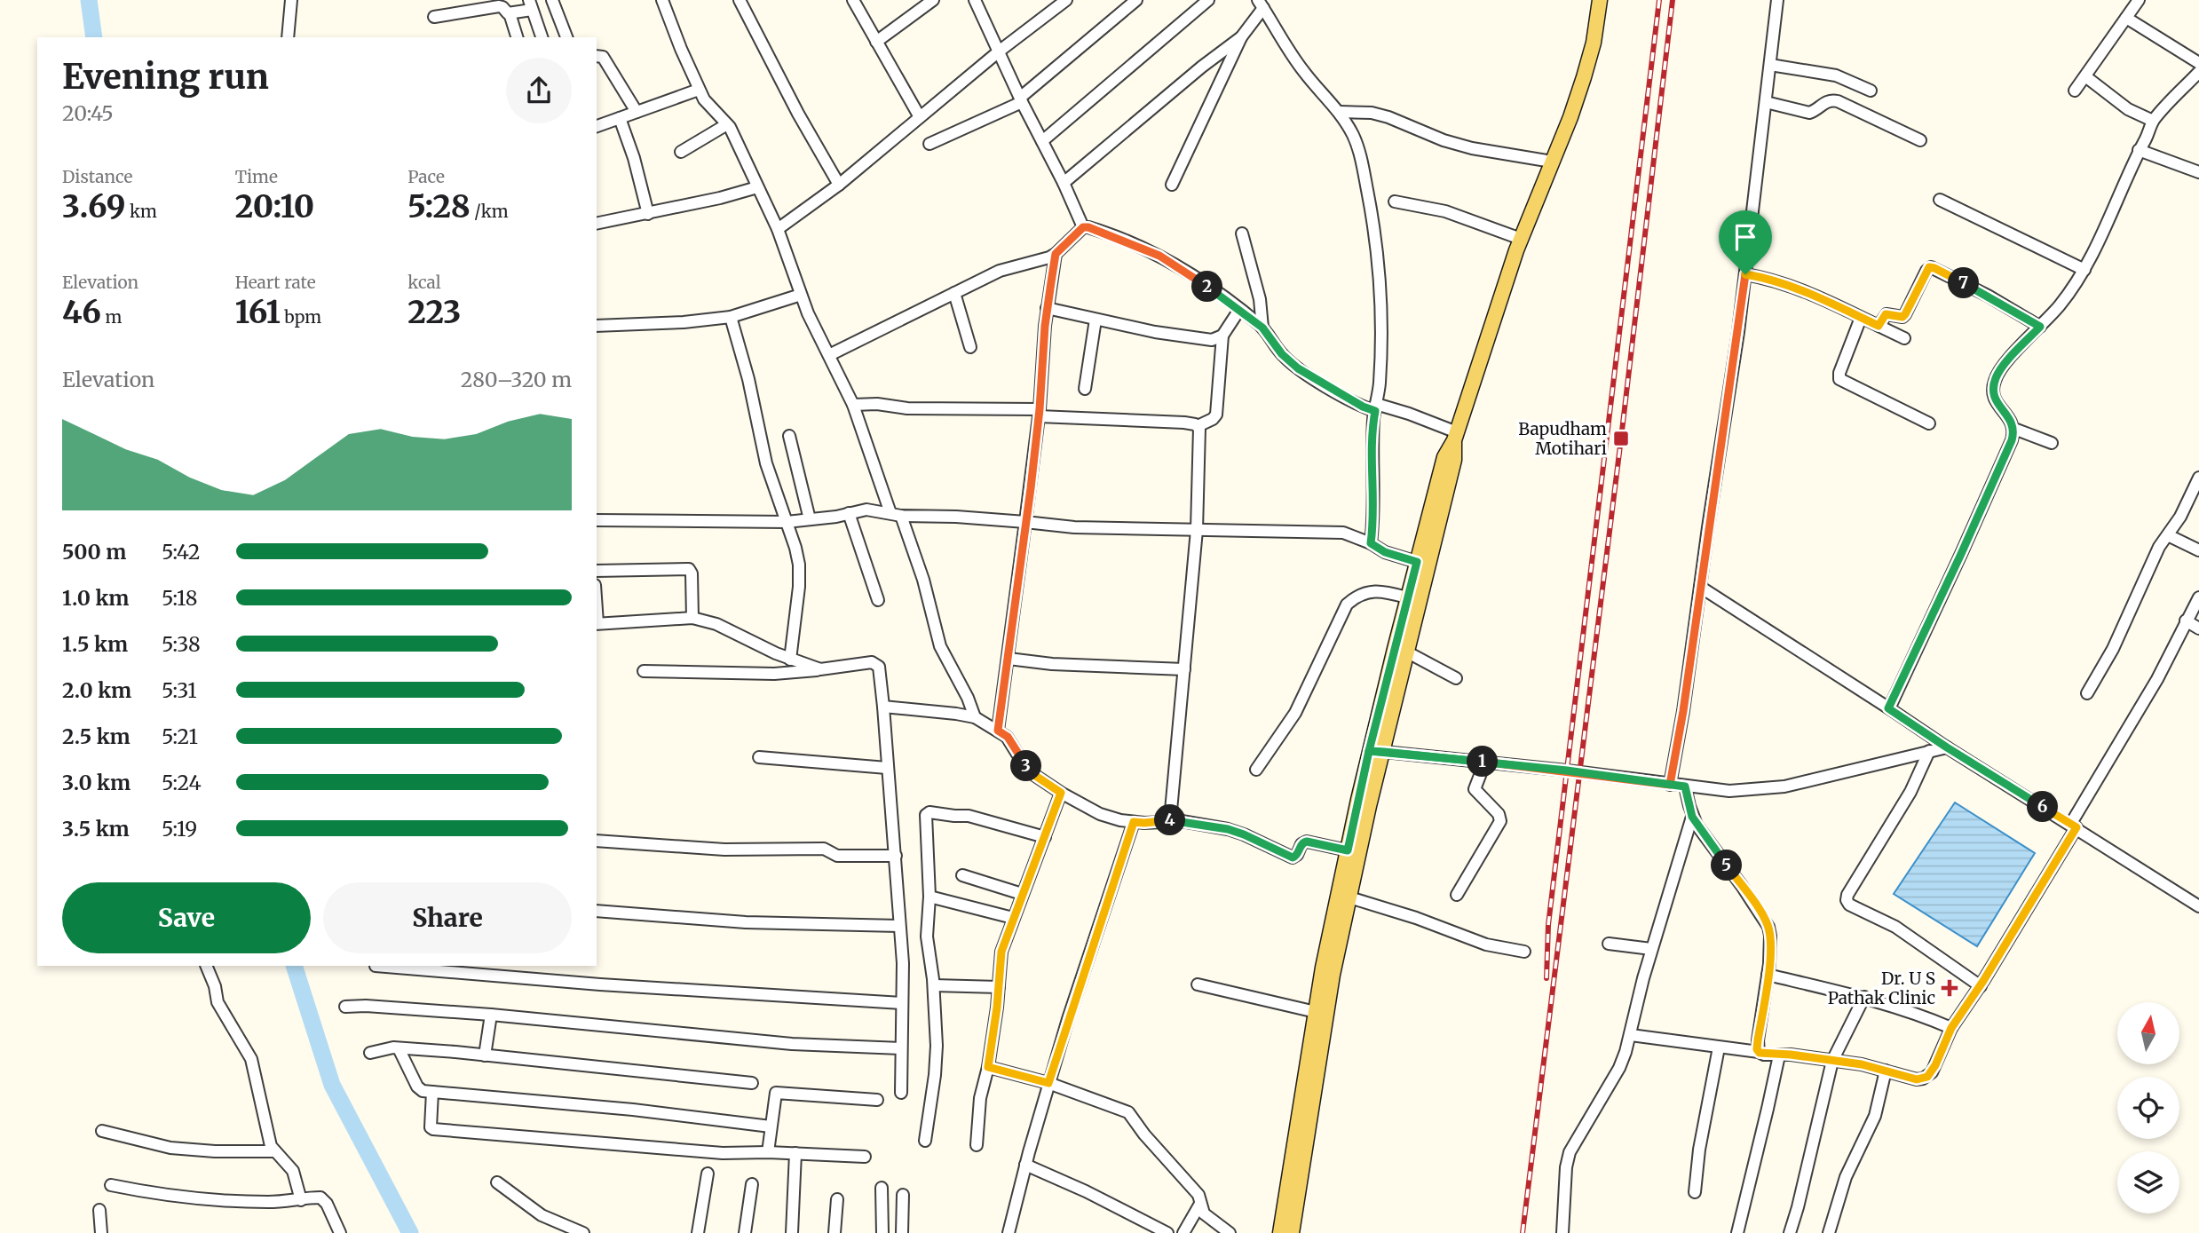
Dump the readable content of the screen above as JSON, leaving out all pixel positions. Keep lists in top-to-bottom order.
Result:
{
  "places": {
    "transit": ["Bapudham Motihari"],
    "health": ["Dr. U S Pathak Clinic"]
  },
  "north": "top",
  "page": {
    "heading": ["Evening run", "20:45"],
    "stats": [
      ["Distance", "3.69 km"],
      ["Time", "20:10"],
      ["Pace", "5:28 /km"],
      ["Elevation", "46 m"],
      ["Heart rate", "161 bpm"],
      ["kcal", "223"]
    ],
    "pins": [
      "7",
      "2",
      "1",
      "3",
      "6",
      "4",
      "5"
    ],
    "chart": ["Elevation", "280–320 m"],
    "list": [
      {
        "name": "500 m",
        "note": "5:42"
      },
      {
        "name": "1.0 km",
        "note": "5:18"
      },
      {
        "name": "1.5 km",
        "note": "5:38"
      },
      {
        "name": "2.0 km",
        "note": "5:31"
      },
      {
        "name": "2.5 km",
        "note": "5:21"
      },
      {
        "name": "3.0 km",
        "note": "5:24"
      },
      {
        "name": "3.5 km",
        "note": "5:19"
      }
    ],
    "buttons": ["Save", "Share"]
  }
}
